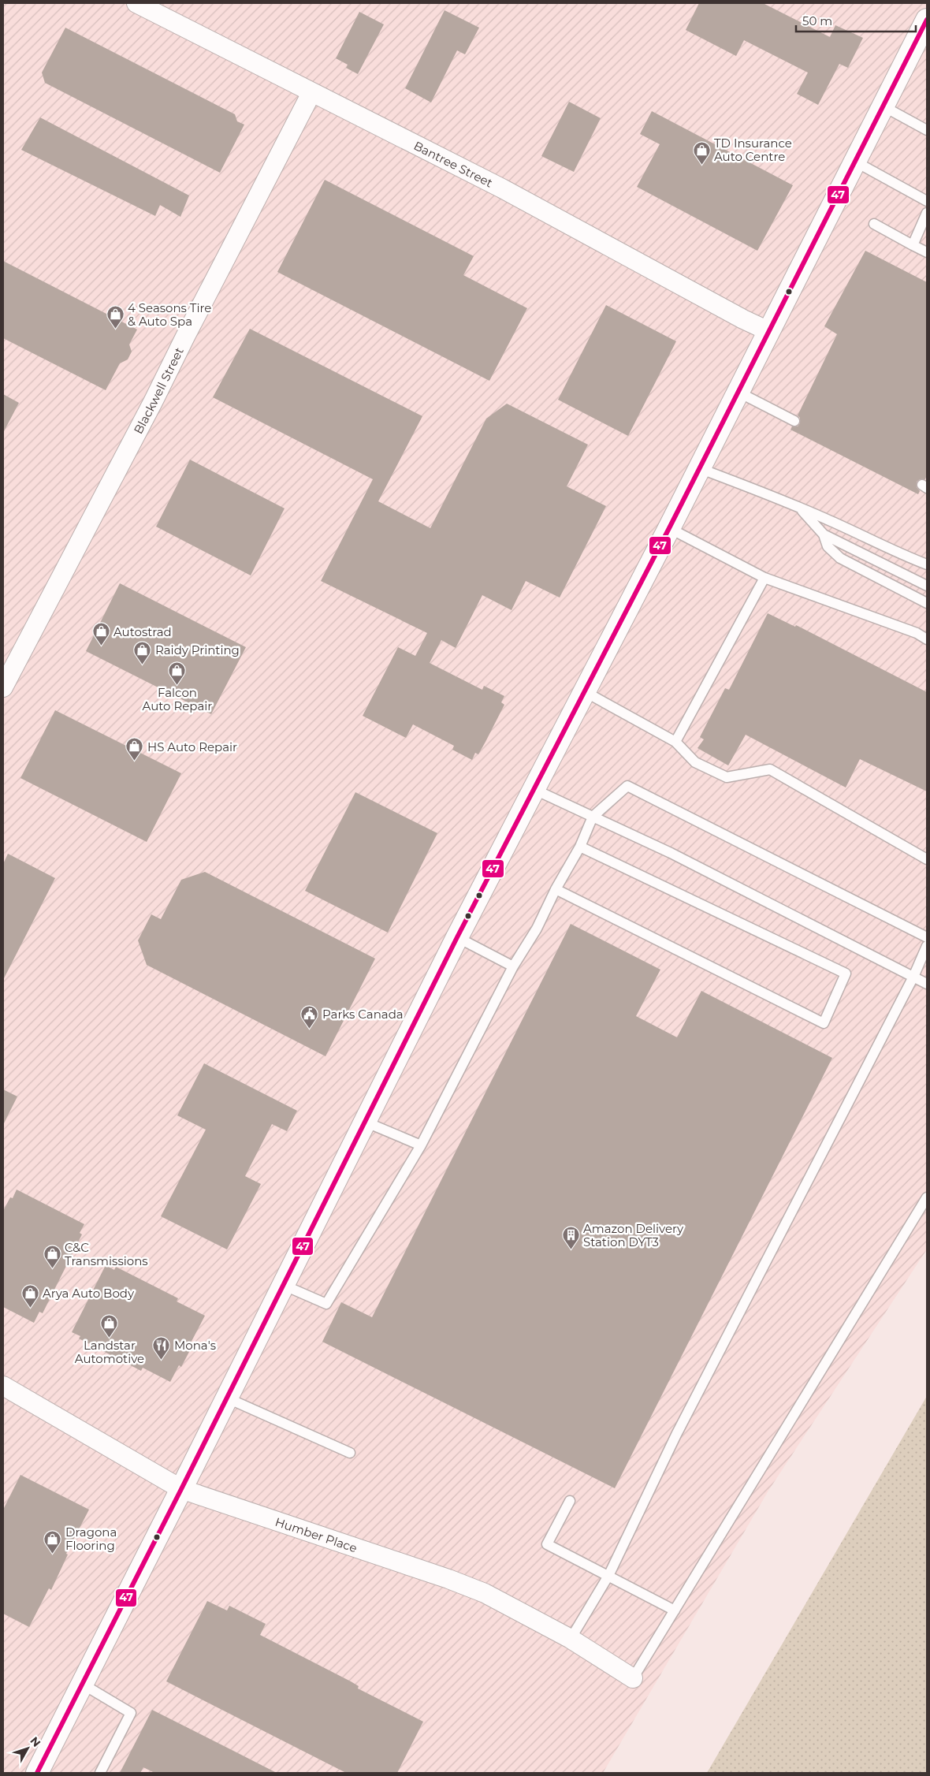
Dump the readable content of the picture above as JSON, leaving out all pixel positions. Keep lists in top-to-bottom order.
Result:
{
  "streets": {
    "street": ["Bantree Street", "Blackwell Street", "Humber Place"]
  },
  "crossings": [
    ["Bantree Street", "Blackwell Street"]
  ],
  "places": {
    "shop": [
      "TD Insurance Auto Centre",
      "4 Seasons Tire & Auto Spa",
      "Autostrad",
      "Raidy Printing",
      "Falcon Auto Repair",
      "HS Auto Repair",
      "C&C Transmissions",
      "Arya Auto Body",
      "Landstar Automotive",
      "Dragona Flooring"
    ],
    "public building": ["Parks Canada"],
    "building": ["Amazon Delivery Station DYT3"],
    "restaurant": ["Mona's"]
  },
  "lines": ["transit line 47"],
  "scale_bar": "50 m",
  "north": "top right"
}
